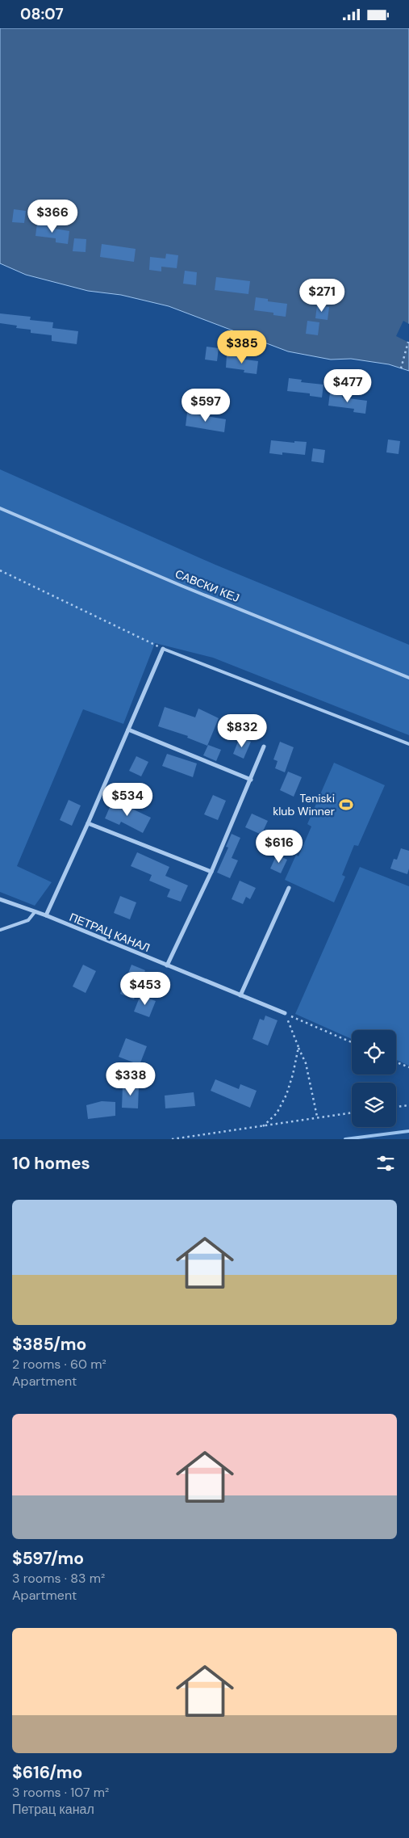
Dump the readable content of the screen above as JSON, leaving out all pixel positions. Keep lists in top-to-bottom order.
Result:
{
  "streets": {
    "street": ["ПЕТРАЦ КАНАЛ"],
    "lane": ["САВСКИ КЕЈ"]
  },
  "places": {
    "sports": ["Teniski klub Winner"]
  },
  "page": {
    "status": "08:07",
    "price": [
      "$366",
      "$271",
      "$385",
      "$477",
      "$597",
      "$832",
      "$534",
      "$616",
      "$453",
      "$338"
    ],
    "heading": "10 homes",
    "list": [
      {
        "name": "$385/mo",
        "note": "2 rooms · 60 m² · Apartment"
      },
      {
        "name": "$597/mo",
        "note": "3 rooms · 83 m² · Apartment"
      },
      {
        "name": "$616/mo",
        "note": "3 rooms · 107 m² · Петрац канал"
      }
    ]
  }
}
